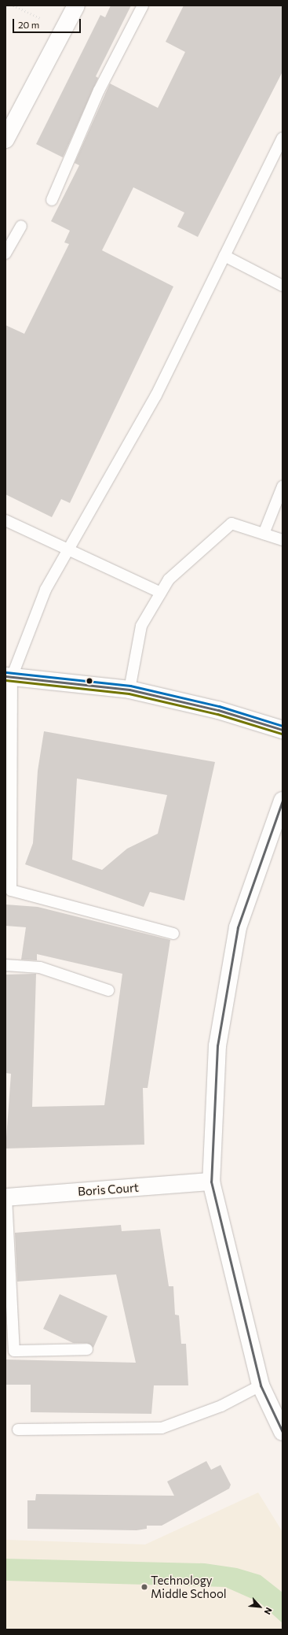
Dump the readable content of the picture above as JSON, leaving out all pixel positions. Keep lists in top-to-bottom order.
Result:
{
  "streets": {
    "street": ["Boris Court"]
  },
  "places": ["Technology Middle School"],
  "scale_bar": "20 m",
  "north": "bottom right"
}
